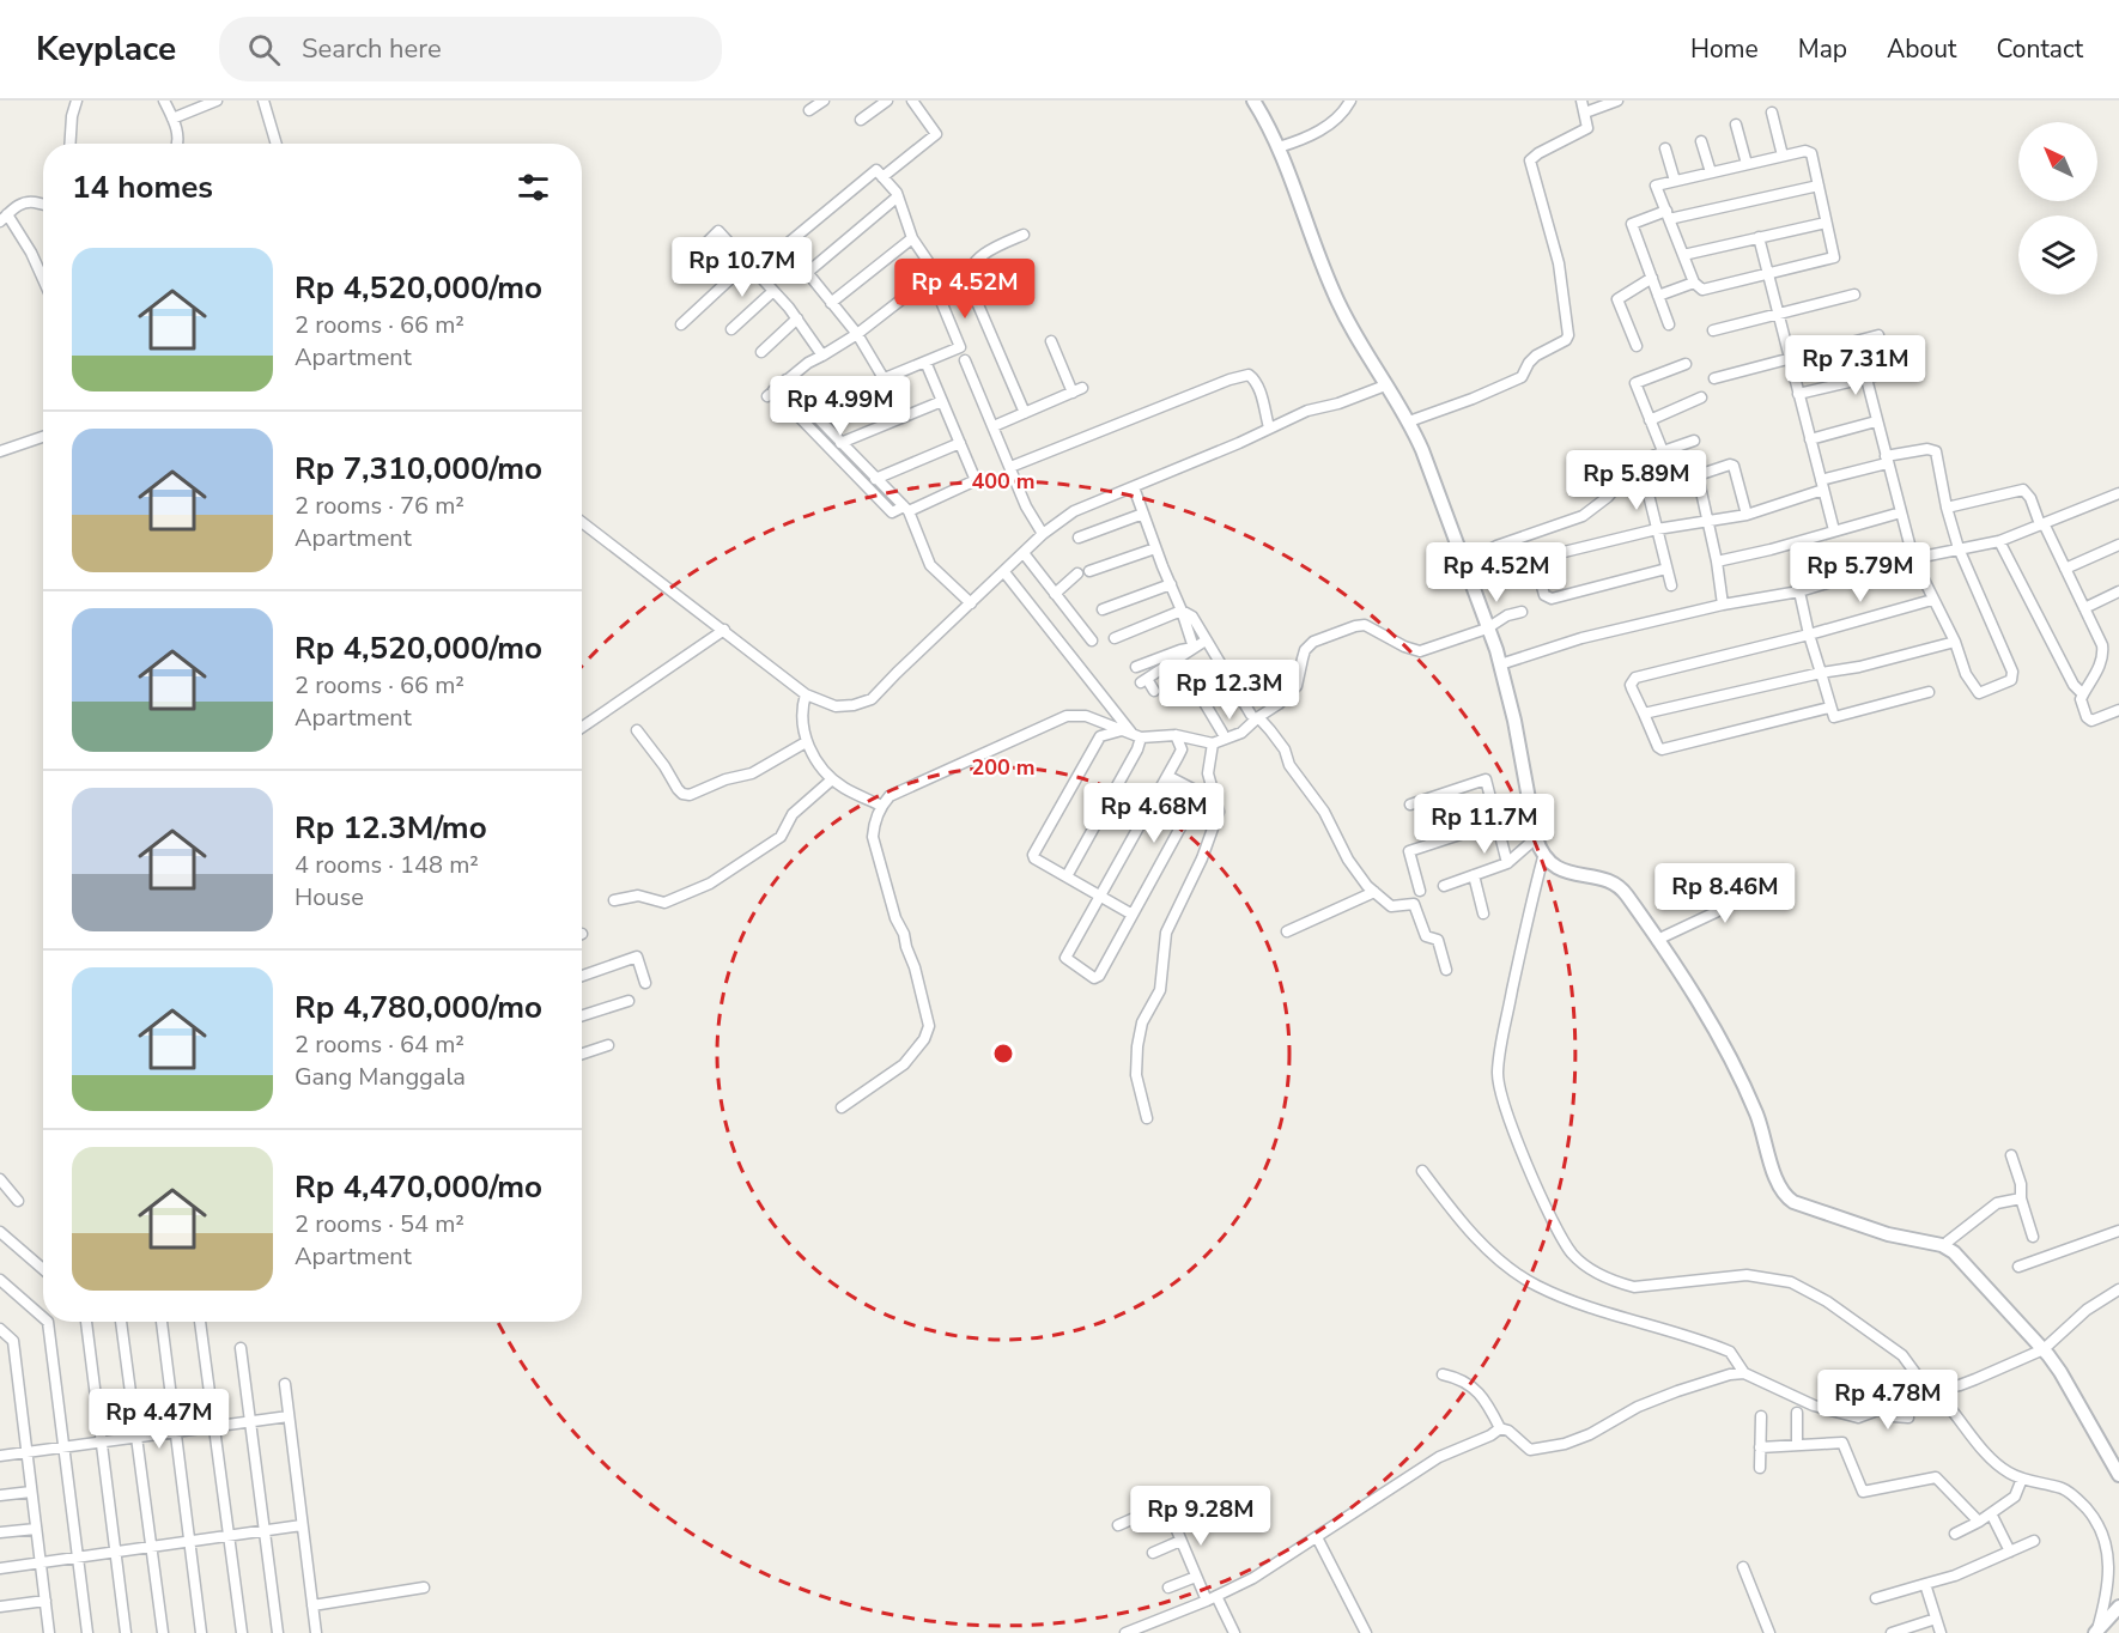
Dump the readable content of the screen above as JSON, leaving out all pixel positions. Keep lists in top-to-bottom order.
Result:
{
  "north": "top left",
  "page": {
    "header": "Keyplace",
    "search": "Search here",
    "nav": [
      "Home",
      "Map",
      "About",
      "Contact"
    ],
    "heading": "14 homes",
    "list": [
      {
        "name": "Rp 4,520,000/mo",
        "note": "2 rooms · 66 m² · Apartment"
      },
      {
        "name": "Rp 7,310,000/mo",
        "note": "2 rooms · 76 m² · Apartment"
      },
      {
        "name": "Rp 4,520,000/mo",
        "note": "2 rooms · 66 m² · Apartment"
      },
      {
        "name": "Rp 12.3M/mo",
        "note": "4 rooms · 148 m² · House"
      },
      {
        "name": "Rp 4,780,000/mo",
        "note": "2 rooms · 64 m² · Gang Manggala"
      },
      {
        "name": "Rp 4,470,000/mo",
        "note": "2 rooms · 54 m² · Apartment"
      }
    ],
    "price": [
      "Rp 10.7M",
      "Rp 4.52M",
      "Rp 7.31M",
      "Rp 4.99M",
      "Rp 5.89M",
      "Rp 4.52M",
      "Rp 5.79M",
      "Rp 12.3M",
      "Rp 4.68M",
      "Rp 11.7M",
      "Rp 8.46M",
      "Rp 4.78M",
      "Rp 4.47M",
      "Rp 9.28M"
    ]
  },
  "rings": ["400 m", "200 m"]
}
